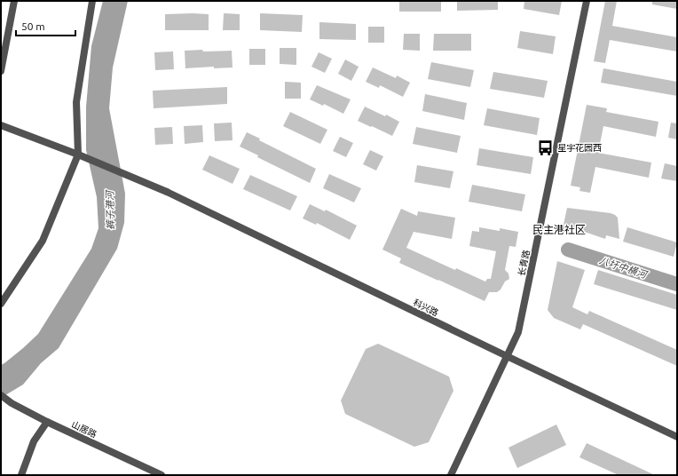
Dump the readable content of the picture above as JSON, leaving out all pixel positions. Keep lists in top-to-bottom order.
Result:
{
  "streets": {
    "street": ["长青路", "科兴路", "山居路"]
  },
  "crossings": [
    ["长青路", "科兴路"]
  ],
  "districts": ["民主港社区"],
  "water": ["裤子港河", "八圩中横河"],
  "places": {
    "bus stop": ["星宇花园西"]
  },
  "scale_bar": "50 m"
}
